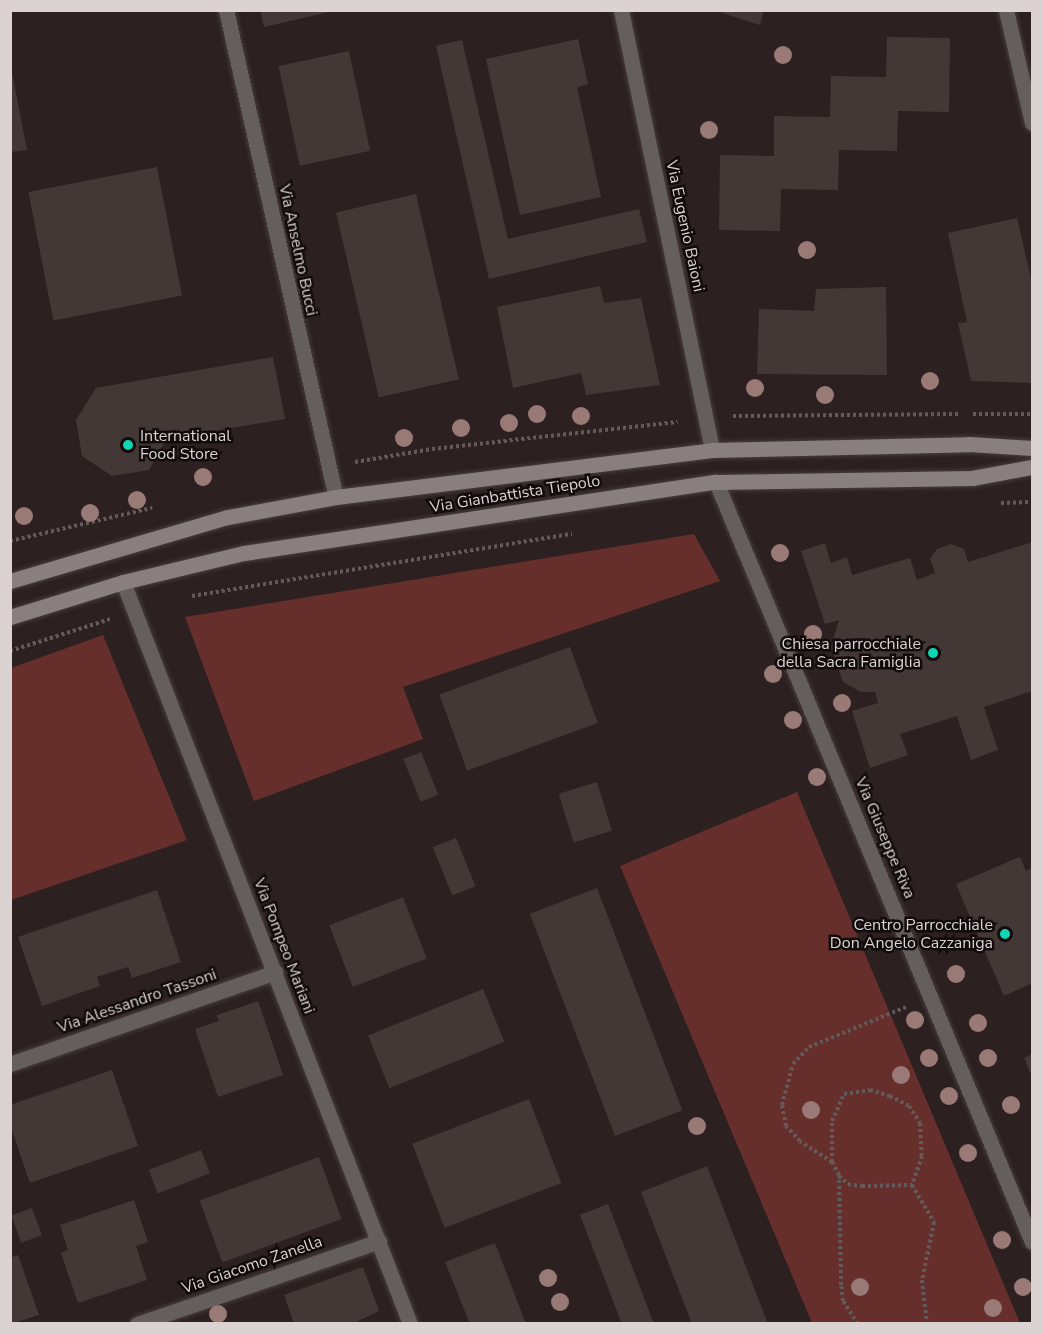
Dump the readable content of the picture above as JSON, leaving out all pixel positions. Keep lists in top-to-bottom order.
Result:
{
  "streets": {
    "street": [
      "Via Eugenio Baioni",
      "Via Anselmo Bucci",
      "Via Gianbattista Tiepolo",
      "Via Giuseppe Riva",
      "Via Pompeo Mariani",
      "Via Alessandro Tassoni",
      "Via Giacomo Zanella"
    ]
  },
  "crossings": [
    ["Via Eugenio Baioni", "Via Gianbattista Tiepolo"],
    ["Via Anselmo Bucci", "Via Gianbattista Tiepolo"],
    ["Via Gianbattista Tiepolo", "Via Giuseppe Riva"],
    ["Via Gianbattista Tiepolo", "Via Pompeo Mariani"],
    ["Via Pompeo Mariani", "Via Alessandro Tassoni"],
    ["Via Pompeo Mariani", "Via Giacomo Zanella"]
  ],
  "places": ["International Food Store", "Chiesa parrocchiale della Sacra Famiglia", "Centro Parrocchiale Don Angelo Cazzaniga"]
}
